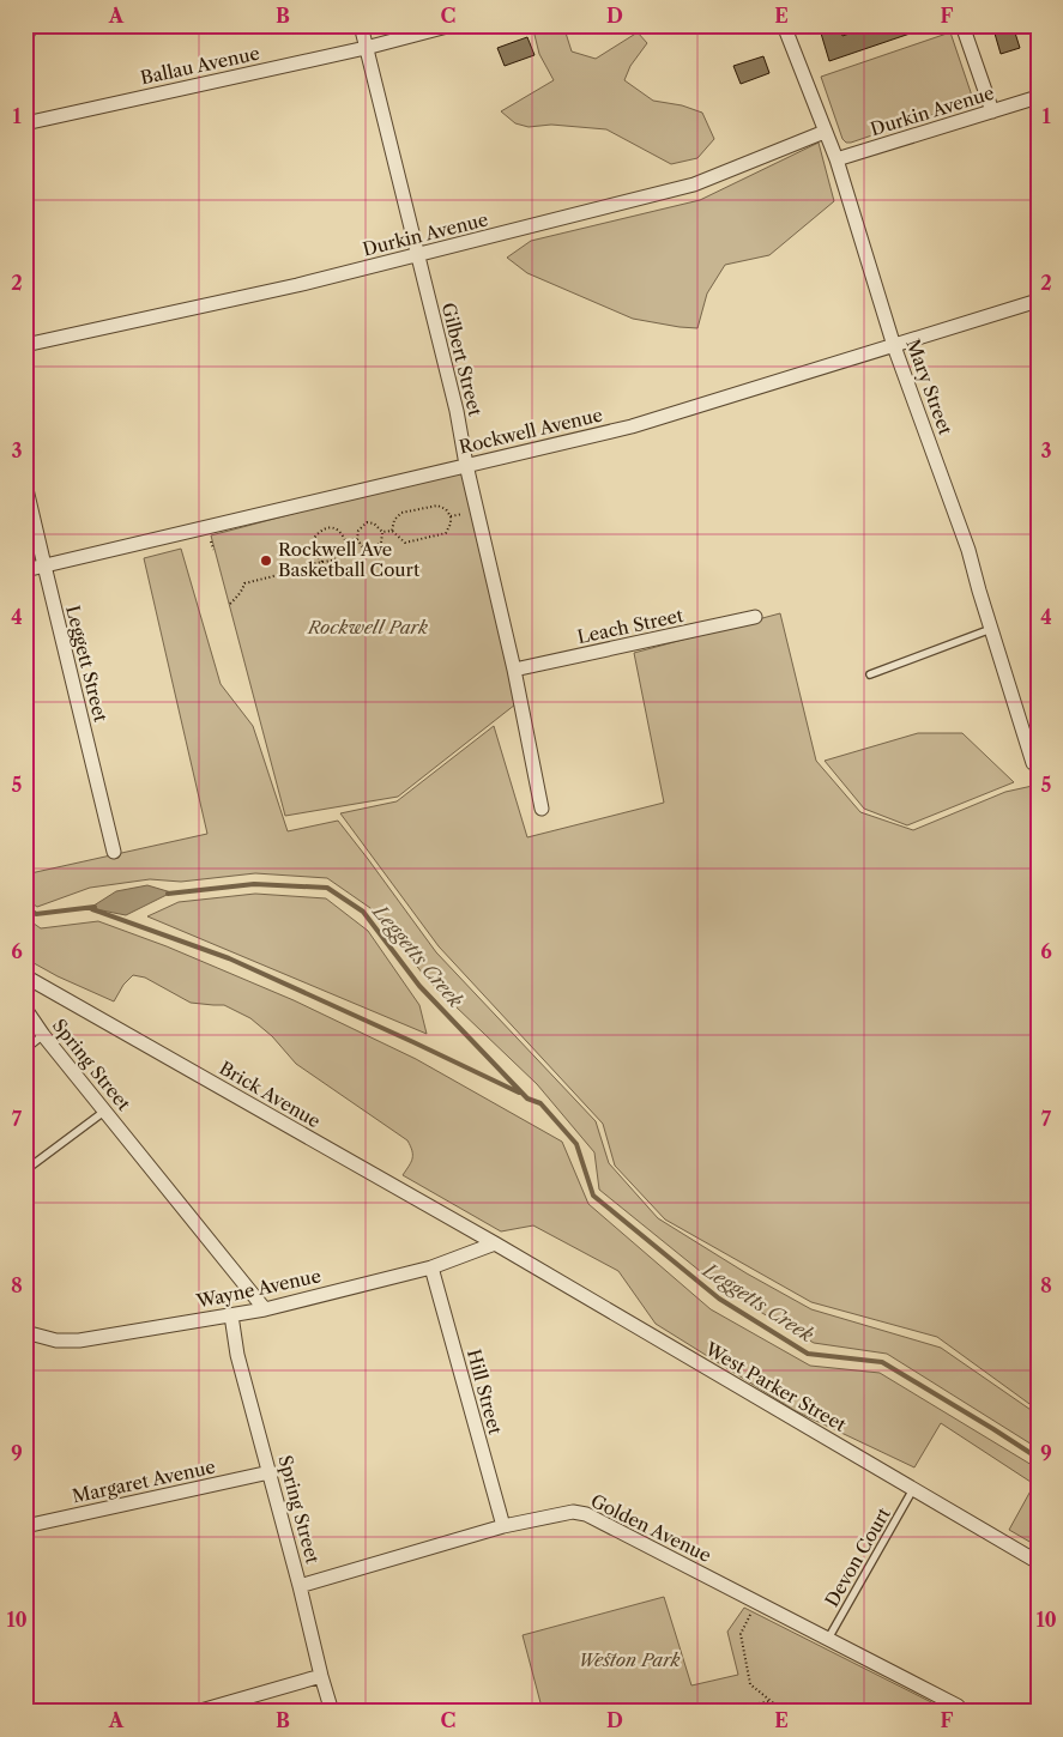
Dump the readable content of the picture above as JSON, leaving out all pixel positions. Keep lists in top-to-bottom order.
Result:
{
  "streets": {
    "street": [
      "Ballau Avenue",
      "Durkin Avenue",
      "Gilbert Street",
      "Mary Street",
      "Rockwell Avenue",
      "Leach Street",
      "Leggett Street",
      "Spring Street",
      "Brick Avenue",
      "Wayne Avenue",
      "West Parker Street",
      "Hill Street",
      "Margaret Avenue",
      "Golden Avenue"
    ],
    "lane": ["Devon Court"]
  },
  "crossings": [
    ["Ballau Avenue", "Gilbert Street"],
    ["Durkin Avenue", "Gilbert Street"],
    ["Durkin Avenue", "Mary Street"],
    ["Gilbert Street", "Rockwell Avenue"],
    ["Gilbert Street", "Leach Street"],
    ["Mary Street", "Rockwell Avenue"],
    ["Rockwell Avenue", "Leggett Street"],
    ["Spring Street", "Wayne Avenue"],
    ["Spring Street", "Margaret Avenue"],
    ["Spring Street", "Golden Avenue"],
    ["Brick Avenue", "Wayne Avenue"],
    ["Brick Avenue", "West Parker Street"],
    ["Wayne Avenue", "West Parker Street"],
    ["Wayne Avenue", "Hill Street"],
    ["West Parker Street", "Devon Court"],
    ["Hill Street", "Golden Avenue"],
    ["Golden Avenue", "Devon Court"]
  ],
  "water": ["Leggetts Creek"],
  "parks": ["Rockwell Park", "Weston Park"],
  "places": ["Rockwell Ave Basketball Court"],
  "grid": {
    "columns": [
      "A",
      "B",
      "C",
      "D",
      "E",
      "F"
    ],
    "rows": [
      "1",
      "2",
      "3",
      "4",
      "5",
      "6",
      "7",
      "8",
      "9",
      "10"
    ]
  }
}
